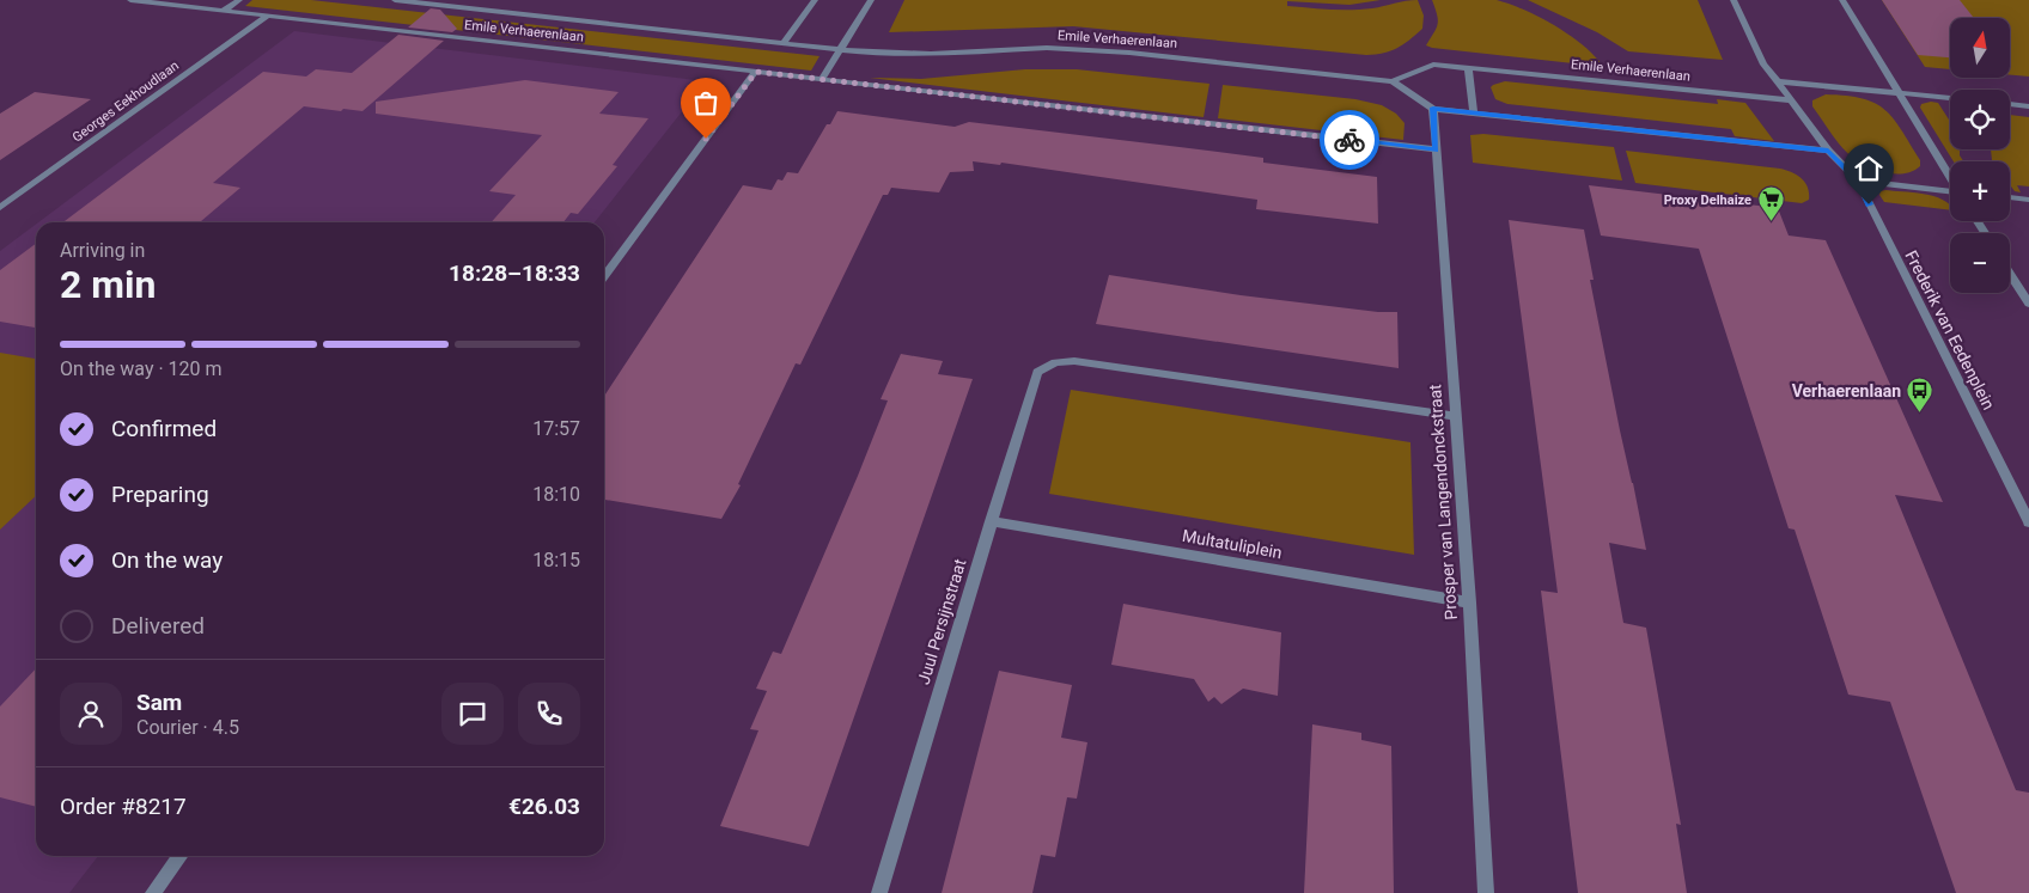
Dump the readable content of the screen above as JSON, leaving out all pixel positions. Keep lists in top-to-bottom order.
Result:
{
  "streets": {
    "street": [
      "Emile Verhaerenlaan",
      "Georges Eekhoudlaan",
      "Frederik van Eedenplein",
      "Prosper van Langendonckstraat",
      "Multatuliplein",
      "Juul Persijnstraat"
    ]
  },
  "crossings": [
    ["Emile Verhaerenlaan", "Georges Eekhoudlaan"],
    ["Emile Verhaerenlaan", "Frederik van Eedenplein"],
    ["Emile Verhaerenlaan", "Prosper van Langendonckstraat"],
    ["Prosper van Langendonckstraat", "Multatuliplein"],
    ["Prosper van Langendonckstraat", "Juul Persijnstraat"],
    ["Multatuliplein", "Juul Persijnstraat"]
  ],
  "places": {
    "supermarket": ["Proxy Delhaize"],
    "bus stop": ["Verhaerenlaan"]
  },
  "north": "top",
  "page": {
    "map_buttons": ["+", "−"],
    "heading": ["2 min", "Arriving in", "18:28–18:33"],
    "panel": [
      "Sam",
      "Courier · 4.5",
      "Order #8217",
      "€26.03"
    ],
    "bar": "On the way · 120 m",
    "list": [
      ["Confirmed", "17:57"],
      ["Preparing", "18:10"],
      ["On the way", "18:15"],
      "Delivered"
    ]
  }
}
